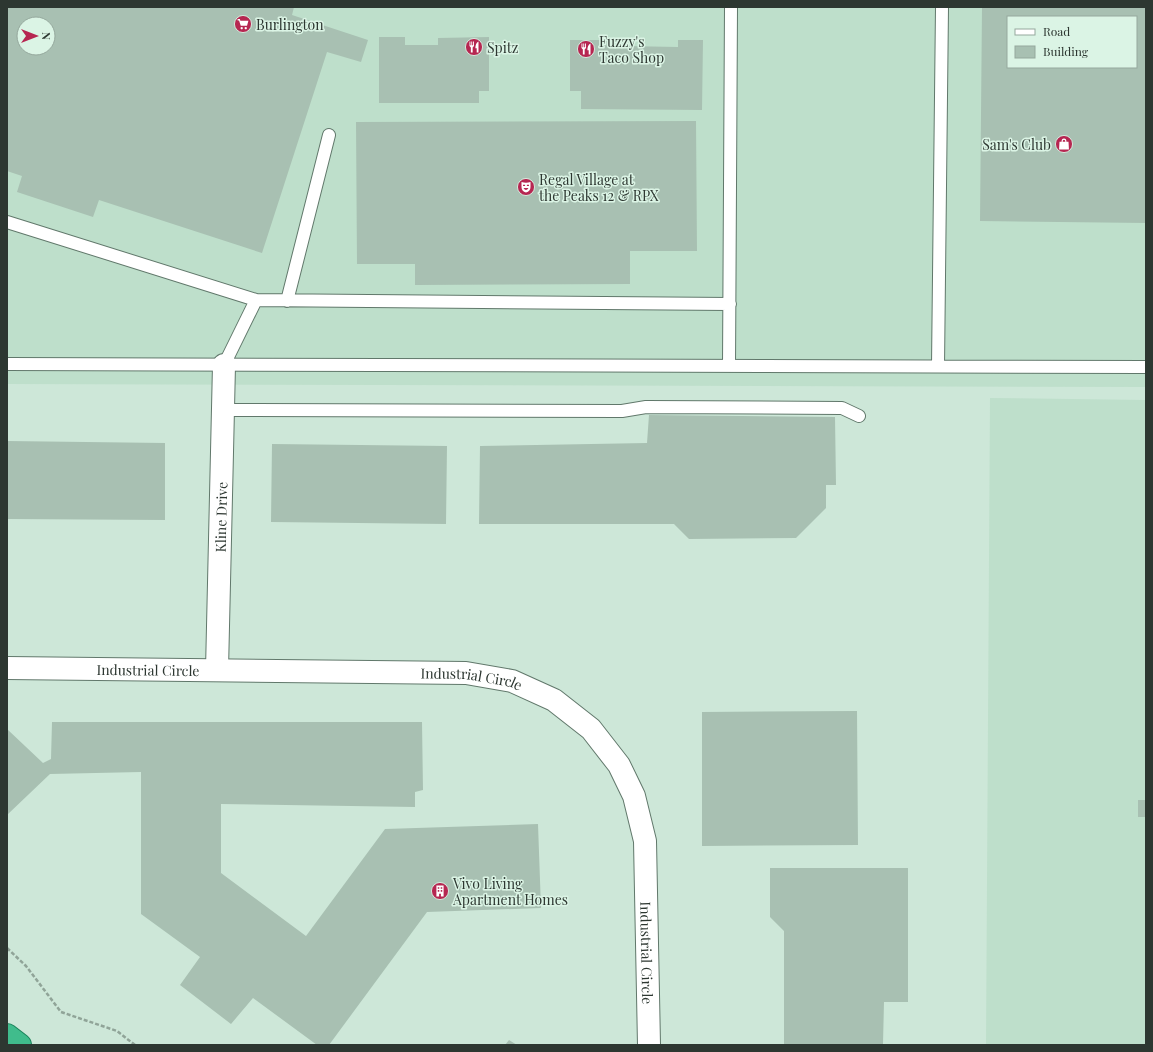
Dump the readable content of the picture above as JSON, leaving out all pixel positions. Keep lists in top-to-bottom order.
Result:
{
  "streets": {
    "street": ["Kline Drive", "Industrial Circle"]
  },
  "crossings": [
    ["Kline Drive", "Industrial Circle"]
  ],
  "places": {
    "supermarket": ["Burlington"],
    "restaurant": ["Spitz", "Fuzzy's Taco Shop"],
    "shop": ["Sam's Club"],
    "theatre": ["Regal Village at the Peaks 12 & RPX"],
    "building": ["Vivo Living Apartment Homes"]
  },
  "legend": ["Road", "Building"],
  "north": "right"
}
